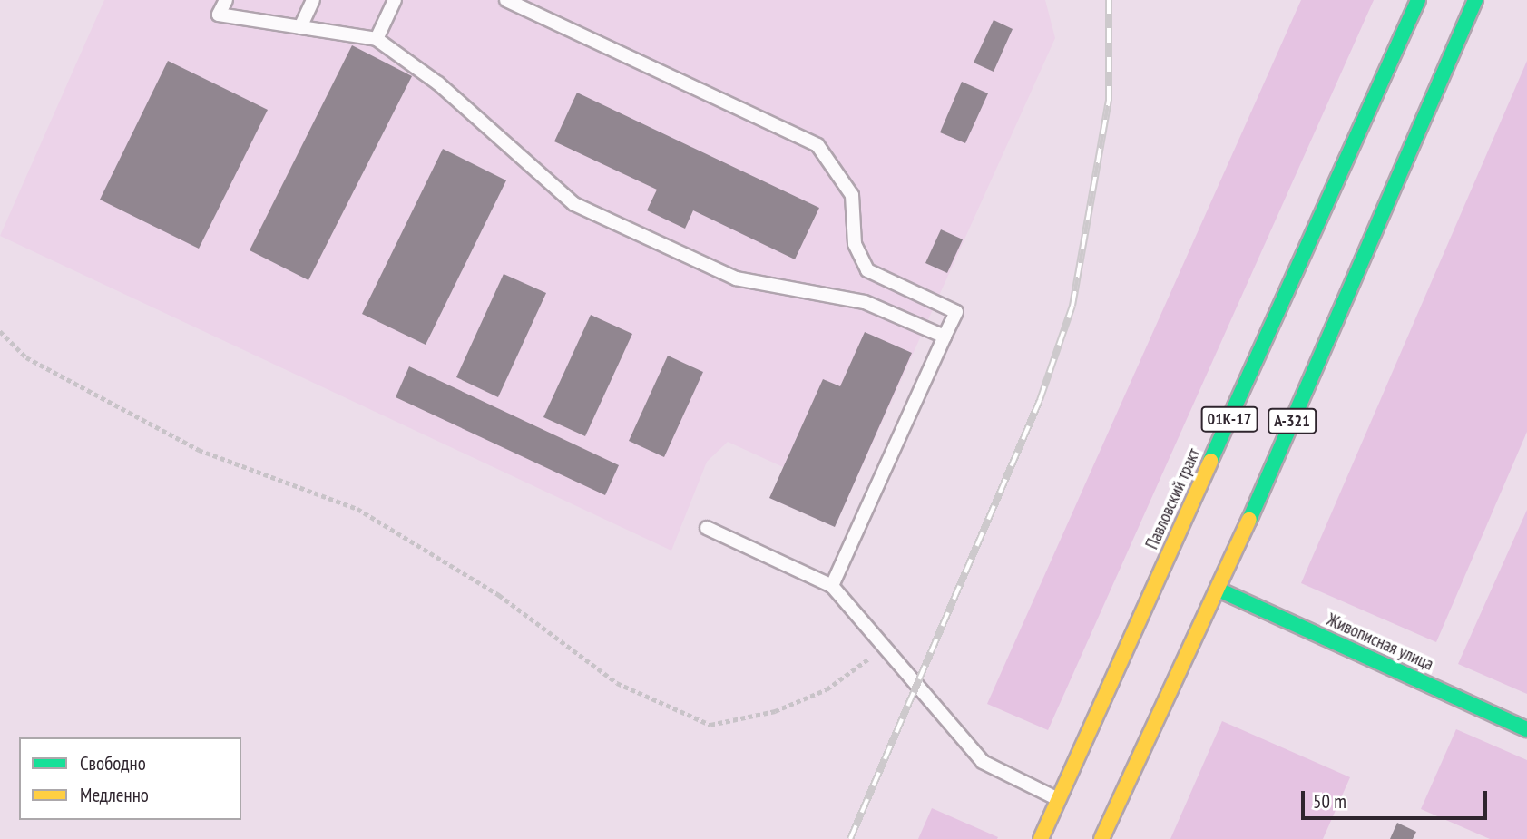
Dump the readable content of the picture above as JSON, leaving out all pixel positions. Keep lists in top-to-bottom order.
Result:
{
  "streets": {
    "main road": [
      "01К-17",
      "А-321",
      "Павловский тракт",
      "Живописная улица"
    ]
  },
  "crossings": [
    ["А-321", "Живописная улица"]
  ],
  "legend": ["Свободно", "Медленно"],
  "scale_bar": "50 m"
}
